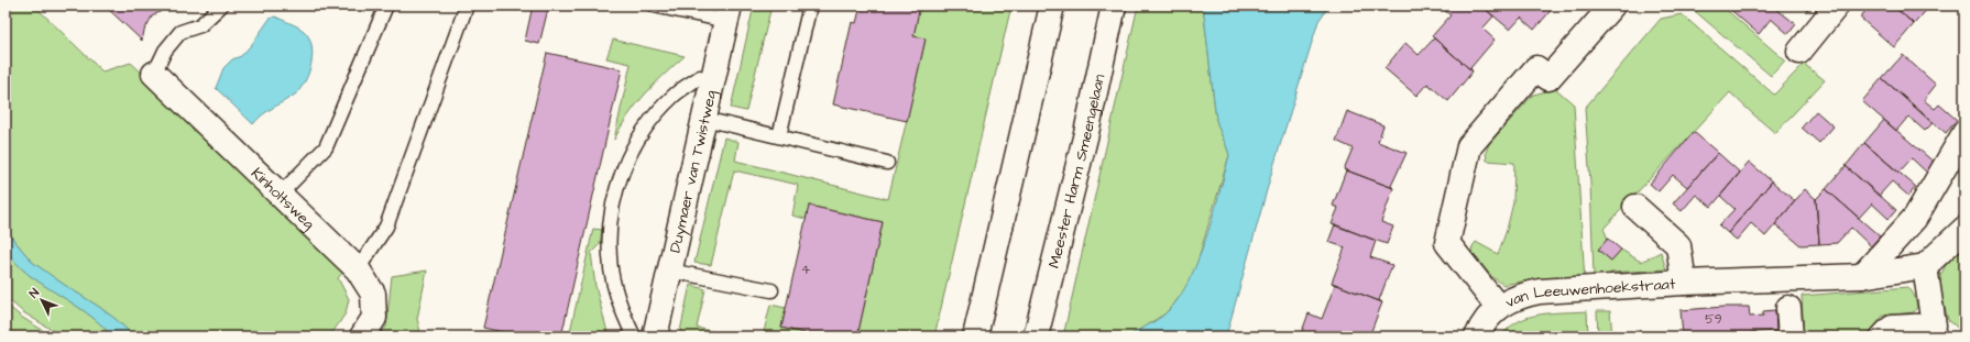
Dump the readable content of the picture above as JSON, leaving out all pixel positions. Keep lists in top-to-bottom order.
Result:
{
  "streets": {
    "street": [
      "Duymaer van Twistweg",
      "Meester Harm Smeengelaan",
      "Kinholtsweg",
      "van Leeuwenhoekstraat"
    ]
  },
  "house_numbers": ["4", "59"],
  "north": "top left"
}
